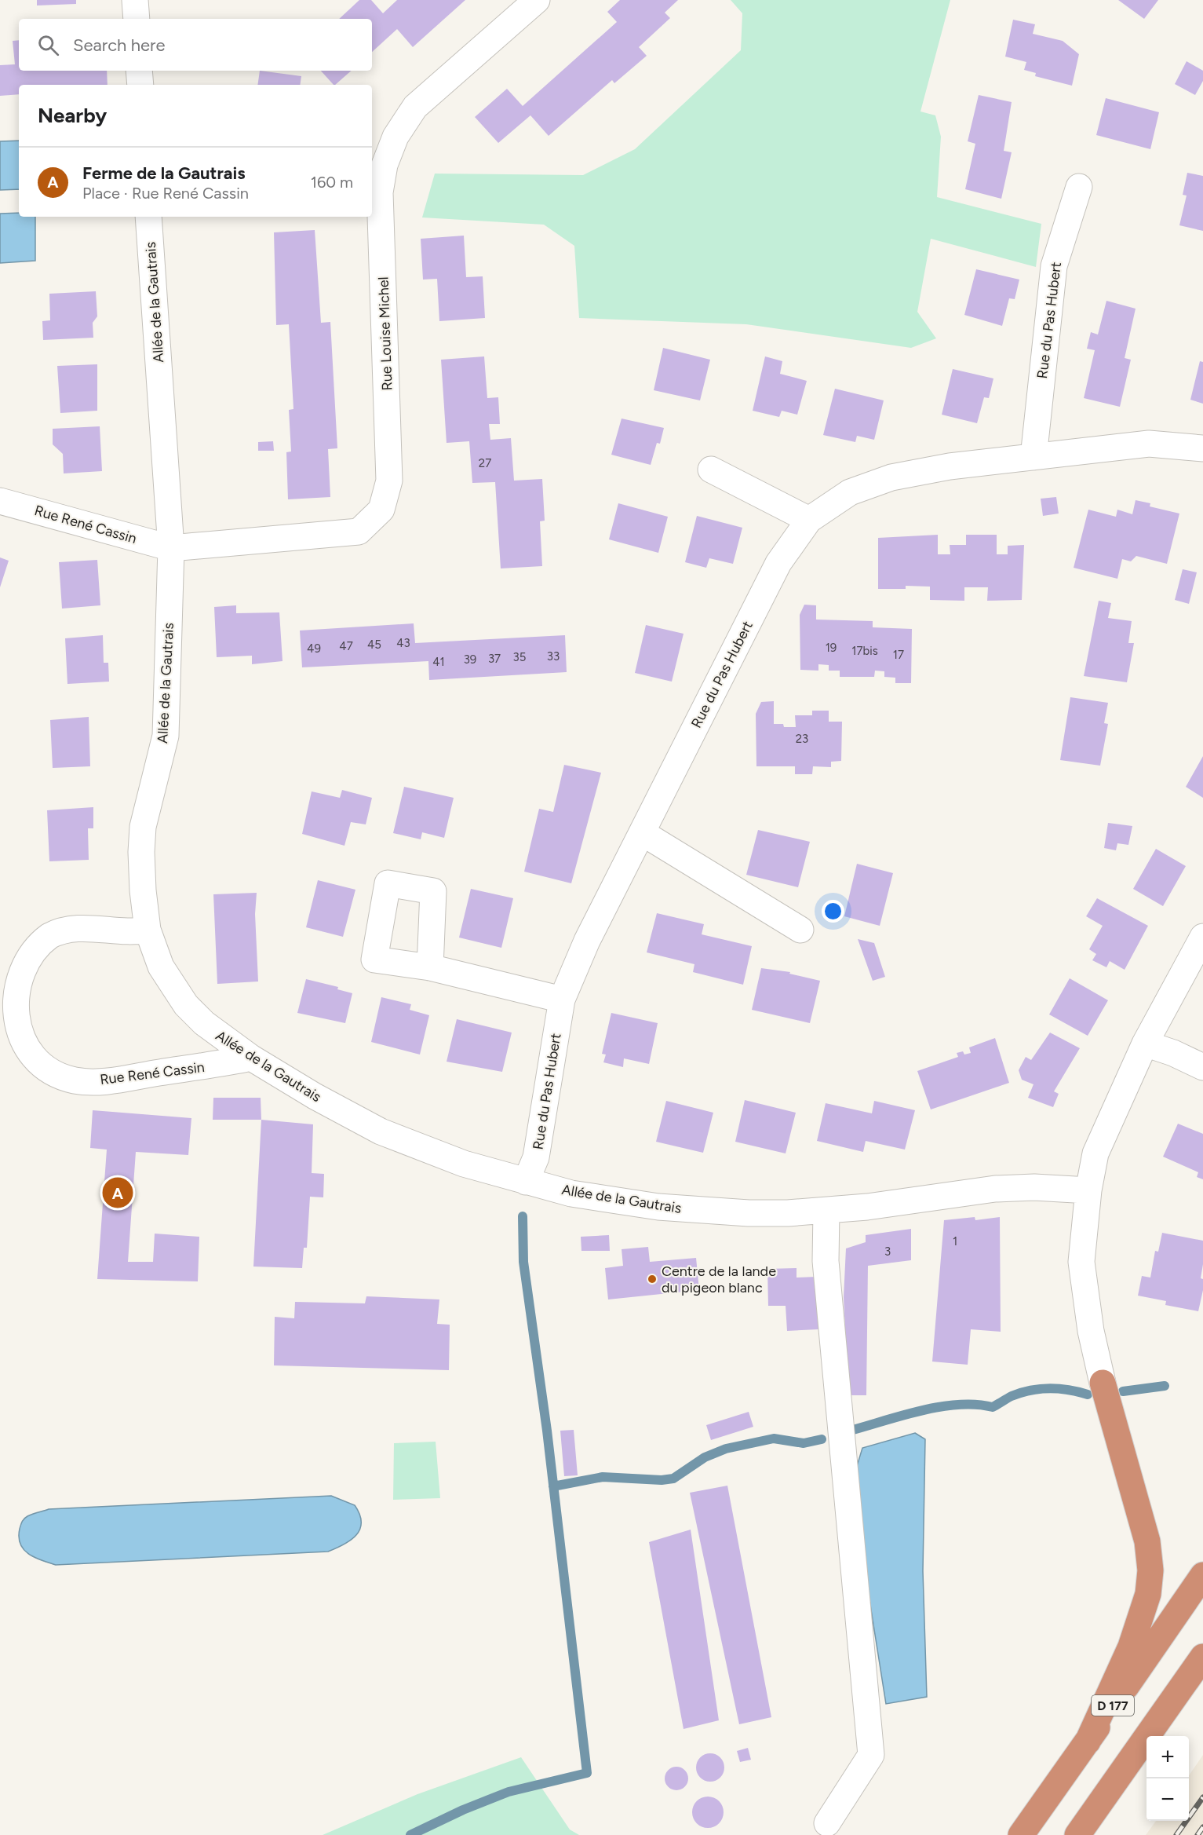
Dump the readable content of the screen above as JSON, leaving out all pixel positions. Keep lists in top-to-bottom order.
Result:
{
  "streets": {
    "highway": ["D 177"],
    "street": [
      "Allée de la Gautrais",
      "Rue du Pas Hubert",
      "Rue Louise Michel",
      "Rue René Cassin"
    ]
  },
  "crossings": [
    ["Allée de la Gautrais", "Rue du Pas Hubert"],
    ["Allée de la Gautrais", "Rue Louise Michel"],
    ["Allée de la Gautrais", "Rue René Cassin"],
    ["Rue Louise Michel", "Rue René Cassin"]
  ],
  "places": ["Centre de la lande du pigeon blanc"],
  "house_numbers": [
    "27",
    "43",
    "45",
    "47",
    "19",
    "49",
    "17bis",
    "17",
    "33",
    "35",
    "37",
    "39",
    "41",
    "23",
    "1",
    "3"
  ],
  "page": {
    "search": "Search here",
    "heading": "Nearby",
    "list": [
      {
        "mark": "A",
        "name": "Ferme de la Gautrais",
        "note": "Place · Rue René Cassin",
        "value": "160 m"
      }
    ],
    "pins": "A",
    "map_buttons": ["+", "−"]
  }
}
